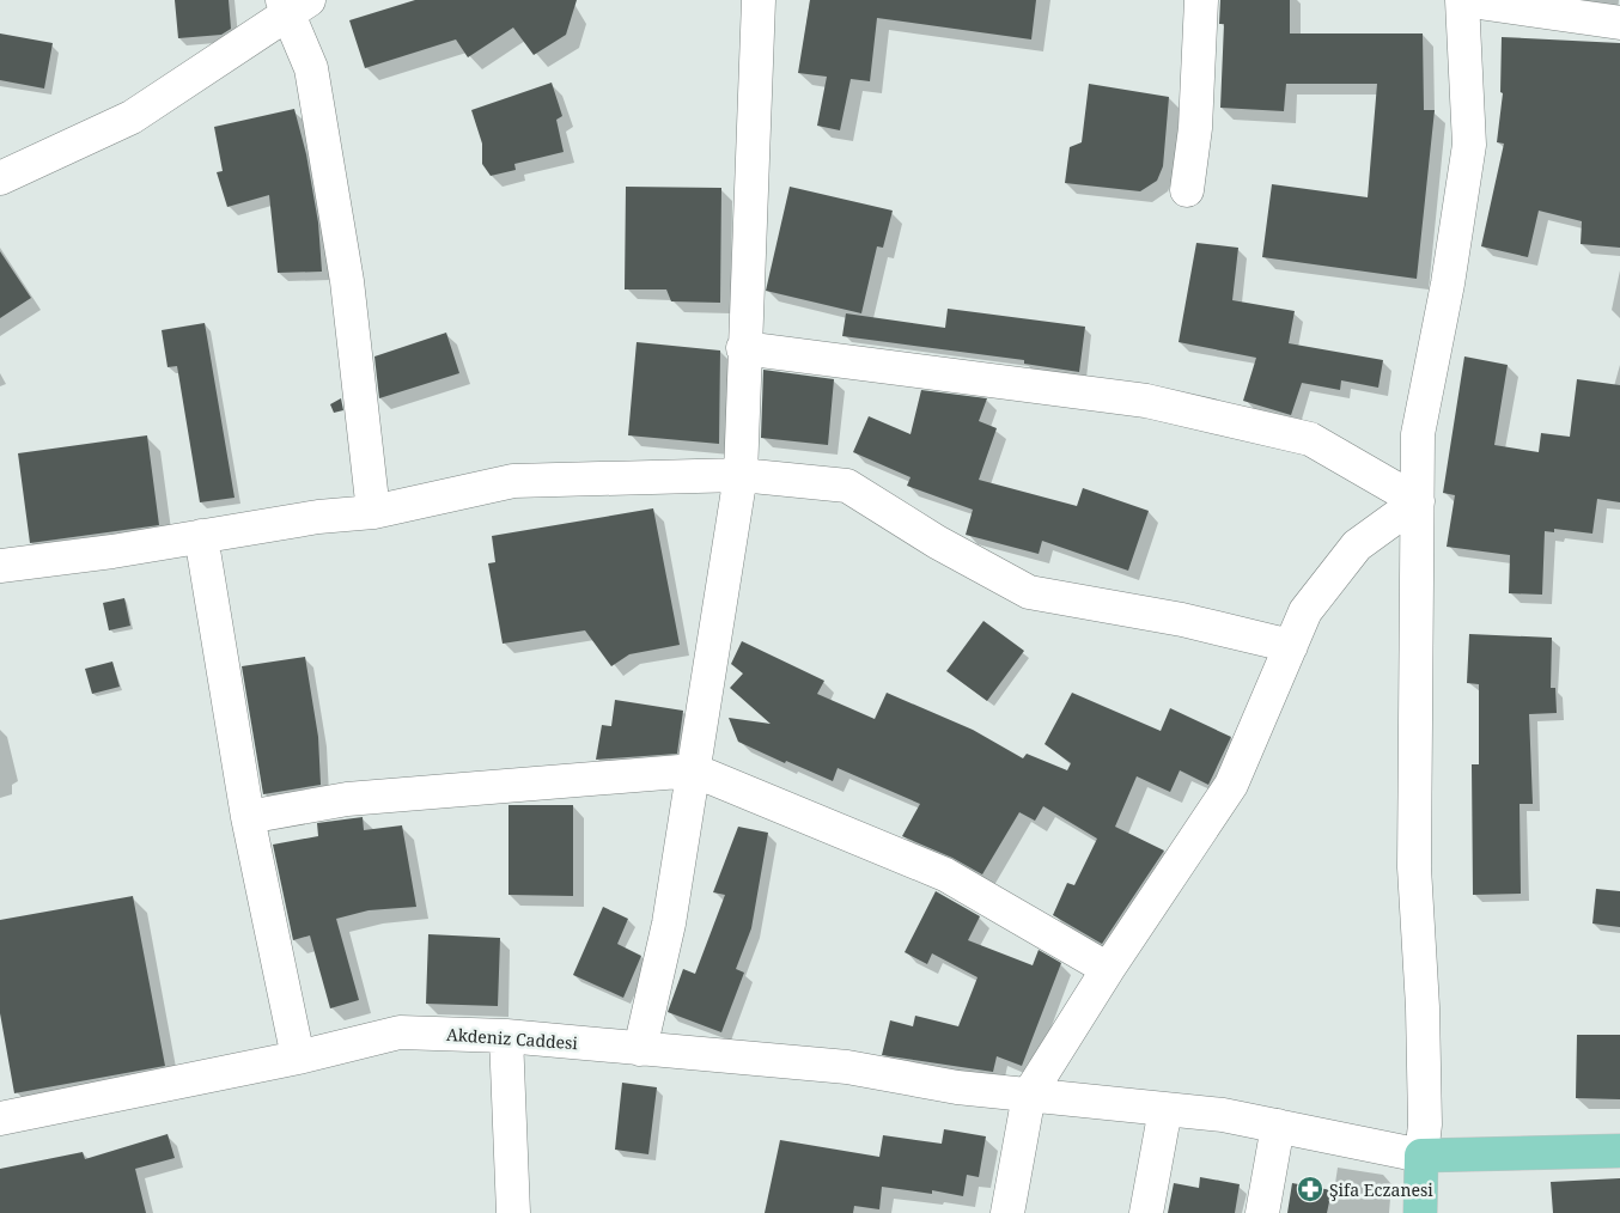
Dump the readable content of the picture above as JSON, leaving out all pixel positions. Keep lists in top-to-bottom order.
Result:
{
  "streets": {
    "street": ["Akdeniz Caddesi"]
  },
  "places": {
    "pharmacy": ["Şifa Eczanesi"]
  }
}
